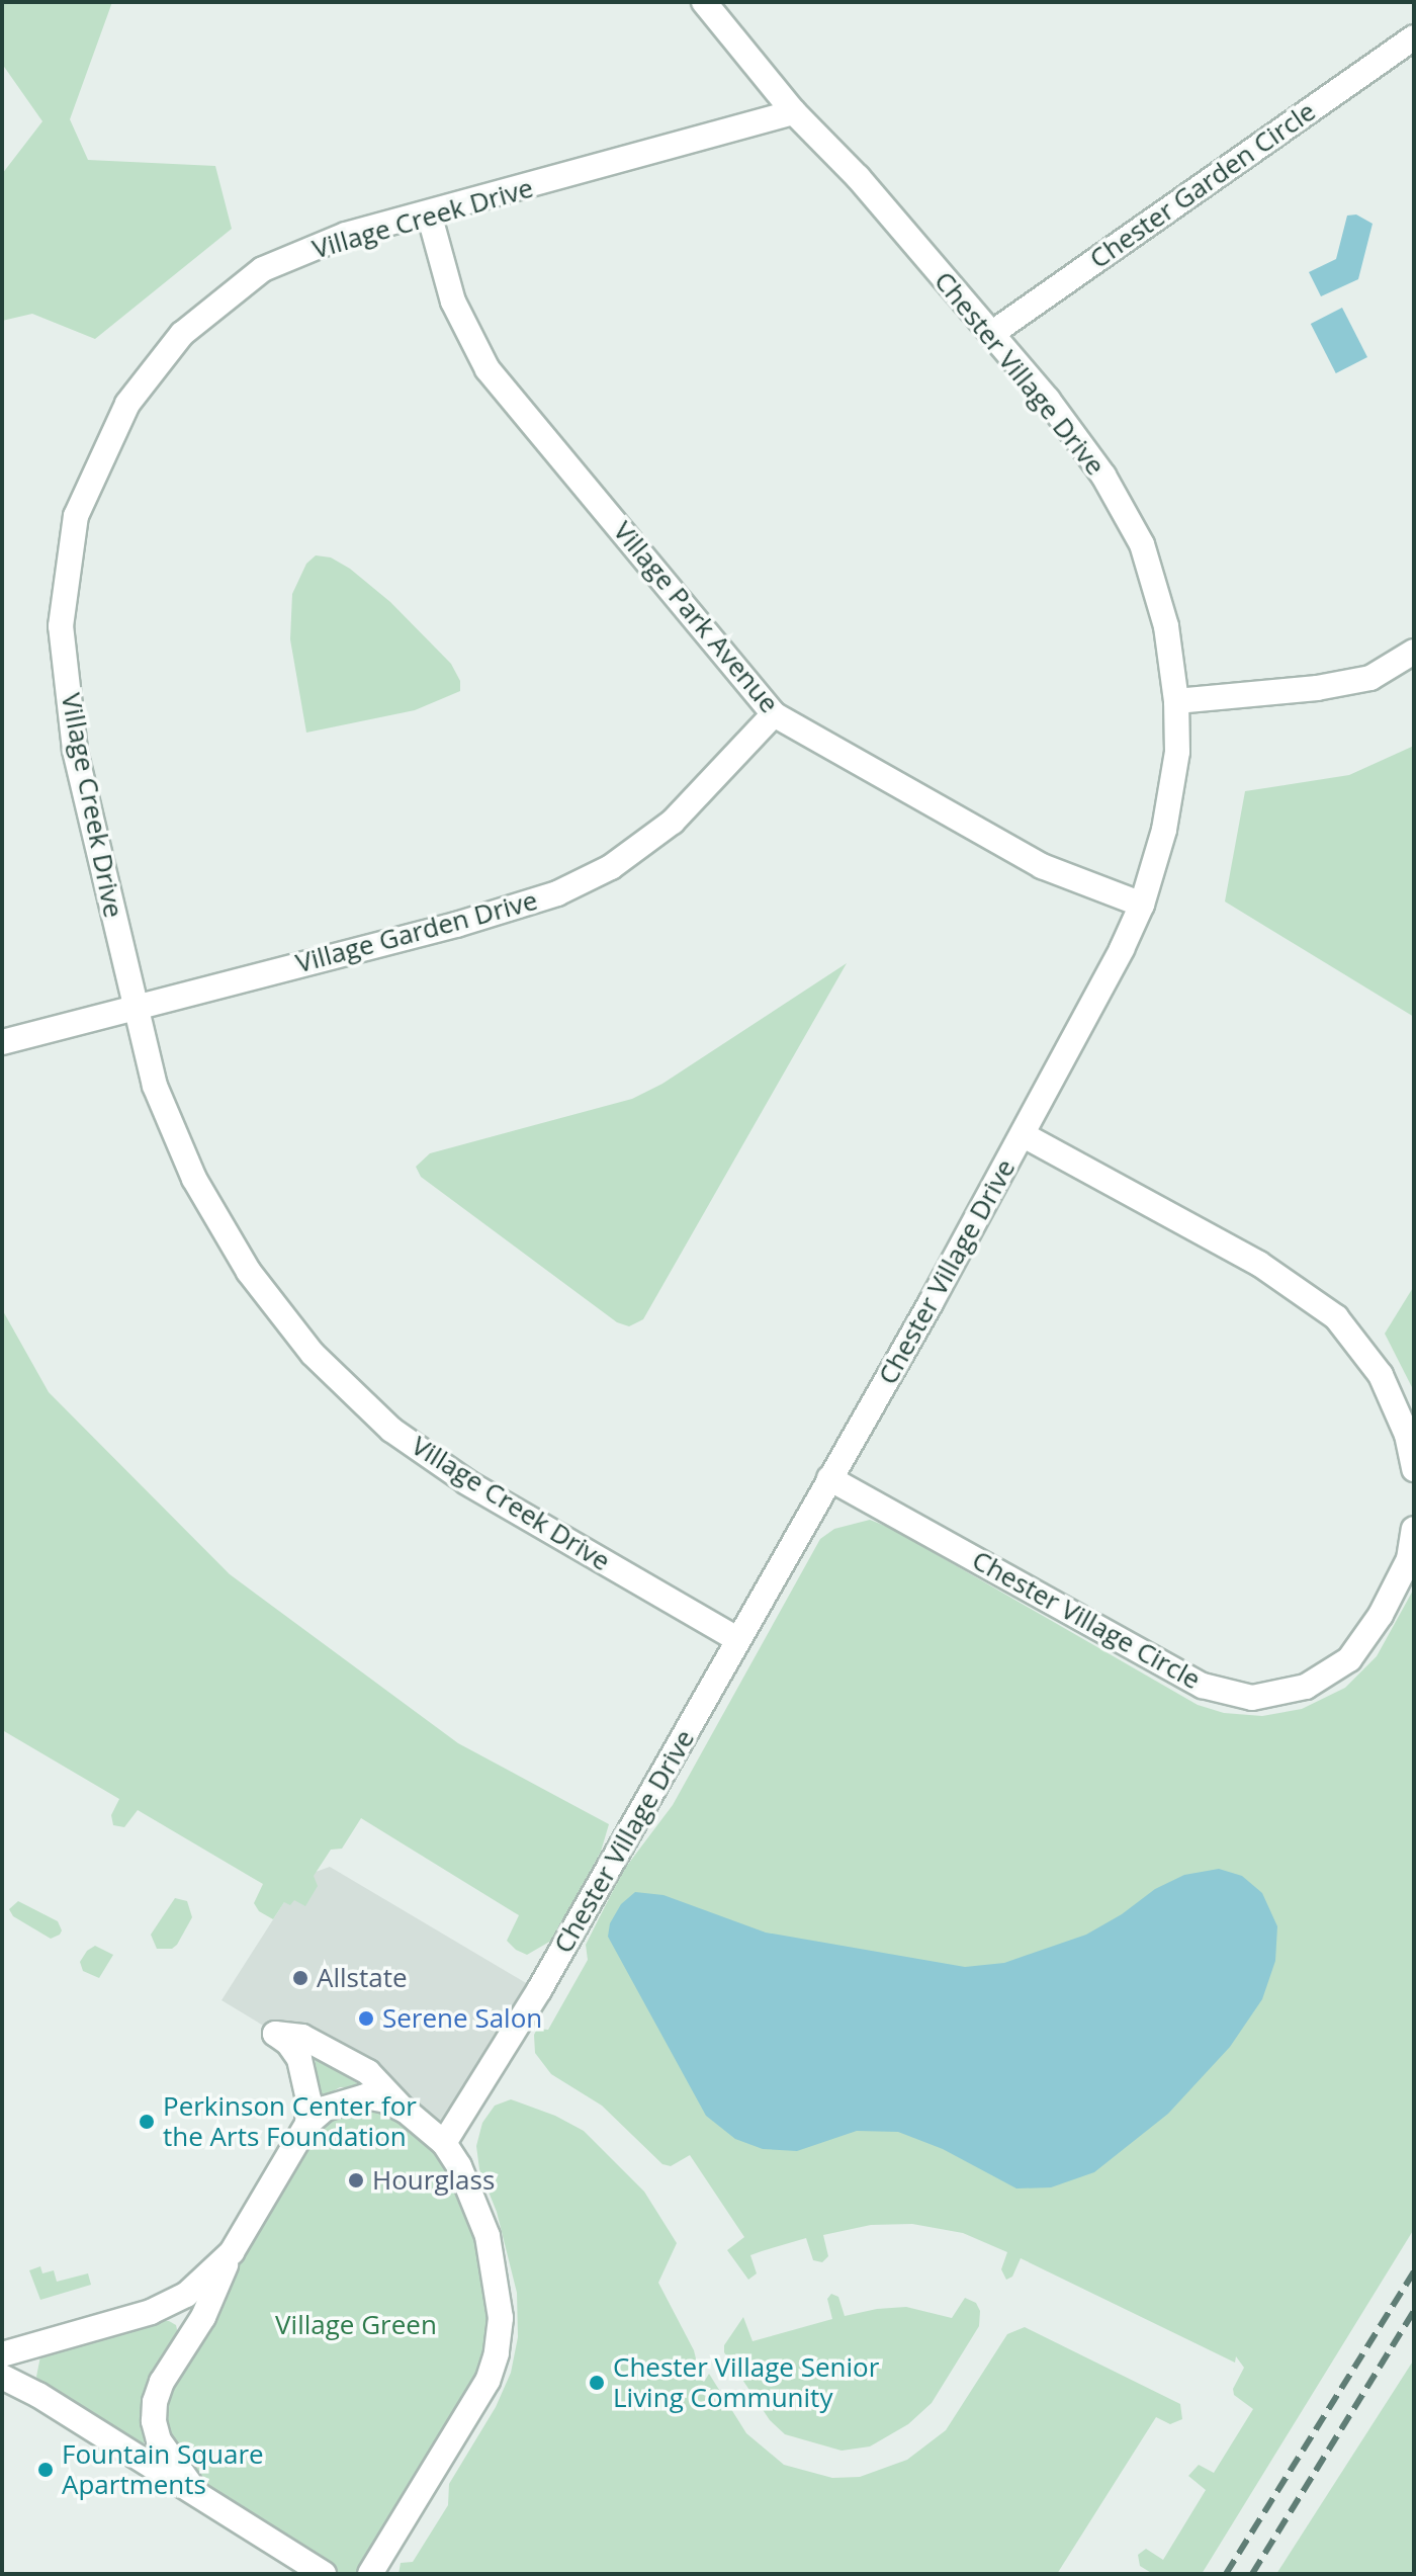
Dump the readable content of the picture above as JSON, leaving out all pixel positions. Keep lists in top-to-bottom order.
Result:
{
  "streets": {
    "street": [
      "Chester Garden Circle",
      "Village Creek Drive",
      "Chester Village Drive",
      "Village Park Avenue",
      "Village Garden Drive",
      "Chester Village Circle"
    ]
  },
  "crossings": [
    ["Chester Garden Circle", "Chester Village Drive"],
    ["Village Creek Drive", "Chester Village Drive"],
    ["Village Creek Drive", "Village Park Avenue"],
    ["Village Creek Drive", "Village Garden Drive"],
    ["Chester Village Drive", "Village Park Avenue"],
    ["Chester Village Drive", "Chester Village Circle"],
    ["Village Park Avenue", "Village Garden Drive"]
  ],
  "parks": ["Village Green"],
  "places": [
    "Allstate",
    "Serene Salon",
    "Perkinson Center for the Arts Foundation",
    "Hourglass",
    "Chester Village Senior Living Community",
    "Fountain Square Apartments"
  ]
}
